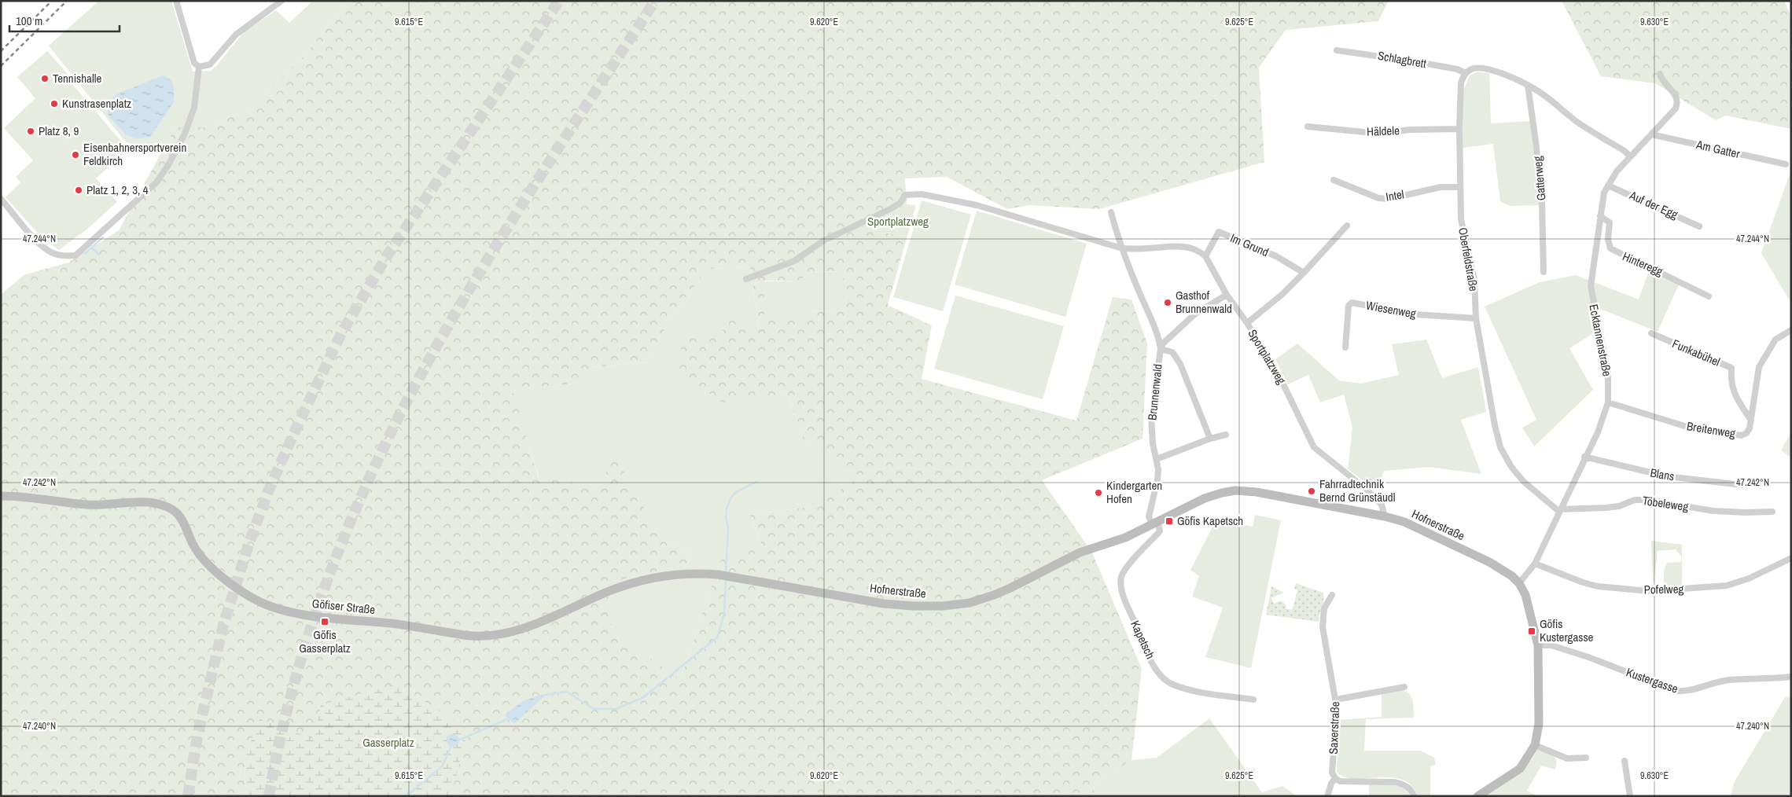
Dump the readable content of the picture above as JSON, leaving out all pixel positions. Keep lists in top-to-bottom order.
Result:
{
  "streets": {
    "main road": ["Hofnerstraße", "Göfiser Straße"],
    "street": [
      "Schlagbrett",
      "Häldele",
      "Am Gatter",
      "Gatterweg",
      "Intel",
      "Auf der Egg",
      "Im Grund",
      "Oberfeldstraße",
      "Hinteregg",
      "Wiesenweg",
      "Ecktannenstraße",
      "Funkabühel",
      "Sportplatzweg",
      "Brunnenwald",
      "Breitenweg",
      "Blans",
      "Töbeleweg",
      "Pofelweg",
      "Kapetsch",
      "Kustergasse",
      "Saxerstraße"
    ]
  },
  "crossings": [
    ["Schlagbrett", "Oberfeldstraße"],
    ["Häldele", "Oberfeldstraße"],
    ["Am Gatter", "Ecktannenstraße"],
    ["Intel", "Oberfeldstraße"],
    ["Auf der Egg", "Ecktannenstraße"],
    ["Im Grund", "Sportplatzweg"],
    ["Oberfeldstraße", "Wiesenweg"],
    ["Oberfeldstraße", "Ecktannenstraße"],
    ["Oberfeldstraße", "Töbeleweg"],
    ["Hinteregg", "Ecktannenstraße"],
    ["Ecktannenstraße", "Breitenweg"],
    ["Ecktannenstraße", "Blans"],
    ["Ecktannenstraße", "Töbeleweg"],
    ["Ecktannenstraße", "Hofnerstraße"],
    ["Ecktannenstraße", "Pofelweg"],
    ["Funkabühel", "Breitenweg"],
    ["Sportplatzweg", "Brunnenwald"],
    ["Sportplatzweg", "Hofnerstraße"],
    ["Brunnenwald", "Hofnerstraße"],
    ["Brunnenwald", "Kapetsch"],
    ["Hofnerstraße", "Göfiser Straße"],
    ["Hofnerstraße", "Kapetsch"],
    ["Hofnerstraße", "Kustergasse"]
  ],
  "parks": ["Sportplatzweg", "Gasserplatz"],
  "places": {
    "other": [
      "Tennishalle",
      "Kunstrasenplatz",
      "Platz 8, 9",
      "Eisenbahnersportverein Feldkirch",
      "Platz 1, 2, 3, 4",
      "Gasthof Brunnenwald",
      "Fahrradtechnik Bernd Grünstäudl",
      "Kindergarten Hofen"
    ],
    "transit": ["Göfis Kapetsch", "Göfis Gasserplatz", "Göfis Kustergasse"]
  },
  "scale_bar": "100 m",
  "coordinates": [
    "9.615°E",
    "9.620°E",
    "9.625°E",
    "9.630°E",
    "47.244°N",
    "47.242°N",
    "47.240°N"
  ]
}
